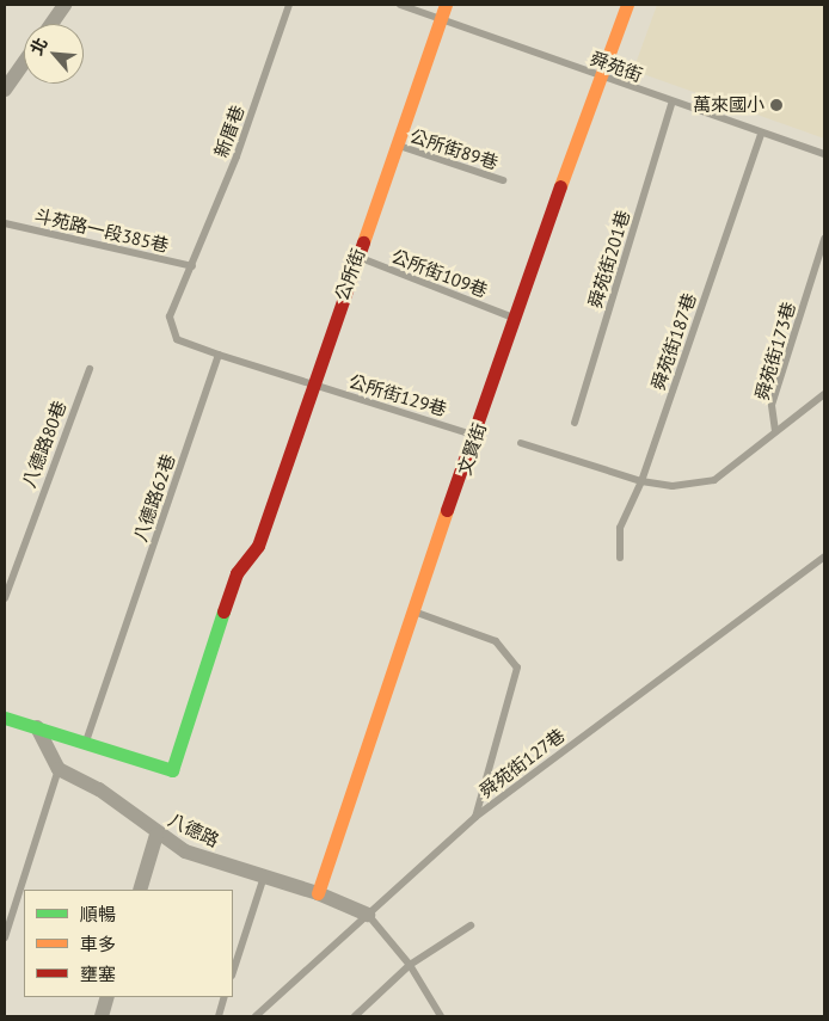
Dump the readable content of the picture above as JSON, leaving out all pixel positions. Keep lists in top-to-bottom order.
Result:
{
  "streets": {
    "street": ["公所街", "文賢街", "八德路"],
    "lane": [
      "舜苑街",
      "新厝巷",
      "公所街89巷",
      "斗苑路一段385巷",
      "舜苑街201巷",
      "公所街109巷",
      "舜苑街187巷",
      "舜苑街173巷",
      "公所街129巷",
      "八德路80巷",
      "八德路62巷",
      "舜苑街127巷"
    ]
  },
  "crossings": [
    ["舜苑街", "舜苑街201巷"],
    ["舜苑街", "公所街"],
    ["舜苑街", "舜苑街187巷"],
    ["舜苑街", "文賢街"],
    ["新厝巷", "斗苑路一段385巷"],
    ["新厝巷", "八德路62巷"],
    ["公所街89巷", "公所街"],
    ["公所街109巷", "公所街"],
    ["公所街109巷", "文賢街"],
    ["公所街", "公所街129巷"],
    ["公所街", "八德路62巷"],
    ["公所街129巷", "文賢街"],
    ["文賢街", "八德路"],
    ["舜苑街127巷", "八德路"]
  ],
  "places": ["萬來國小"],
  "legend": ["順暢", "車多", "壅塞"],
  "north": "top left"
}
